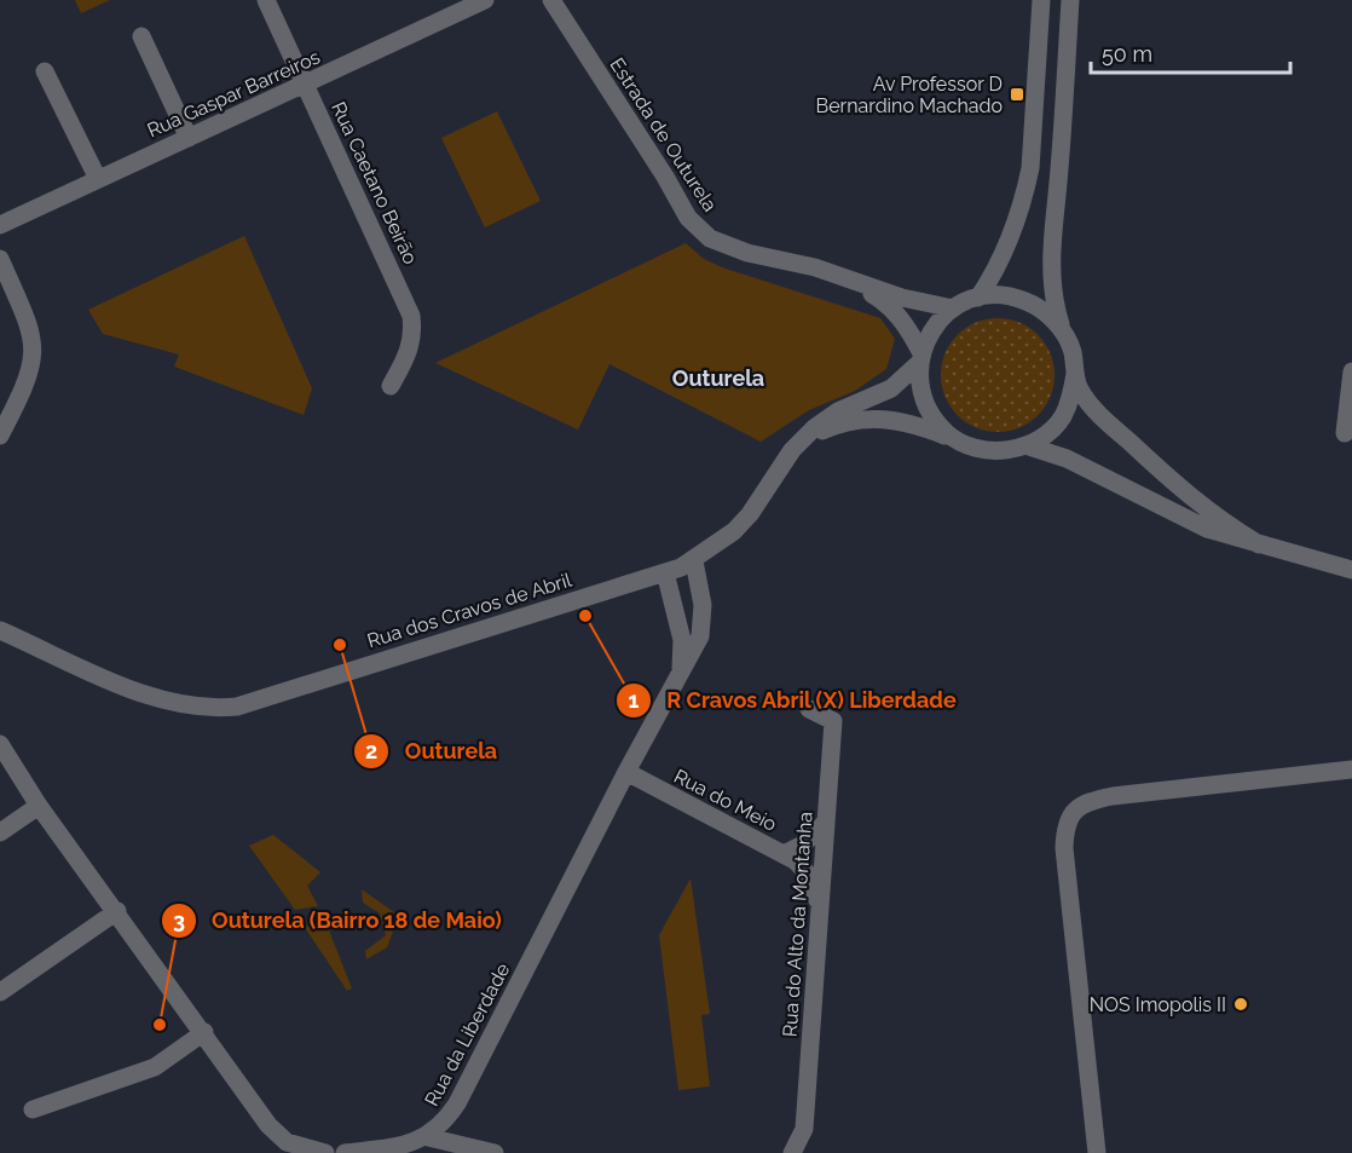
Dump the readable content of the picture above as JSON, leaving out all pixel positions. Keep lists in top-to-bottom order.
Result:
{
  "streets": {
    "street": [
      "Rua Gaspar Barreiros",
      "Estrada de Outurela",
      "Rua Caetano Beirão",
      "Rua dos Cravos de Abril",
      "Rua do Meio",
      "Rua do Alto da Montanha",
      "Rua da Liberdade"
    ]
  },
  "crossings": [
    ["Rua Gaspar Barreiros", "Rua Caetano Beirão"],
    ["Rua dos Cravos de Abril", "Rua da Liberdade"],
    ["Rua do Meio", "Rua do Alto da Montanha"],
    ["Rua do Meio", "Rua da Liberdade"]
  ],
  "districts": ["Outurela"],
  "places": {
    "transit": ["Av Professor D Bernardino Machado"],
    "other": [
      "R Cravos Abril (X) Liberdade",
      "Outurela",
      "NOS Imopolis II",
      "Outurela (Bairro 18 de Maio)"
    ]
  },
  "scale_bar": "50 m"
}
